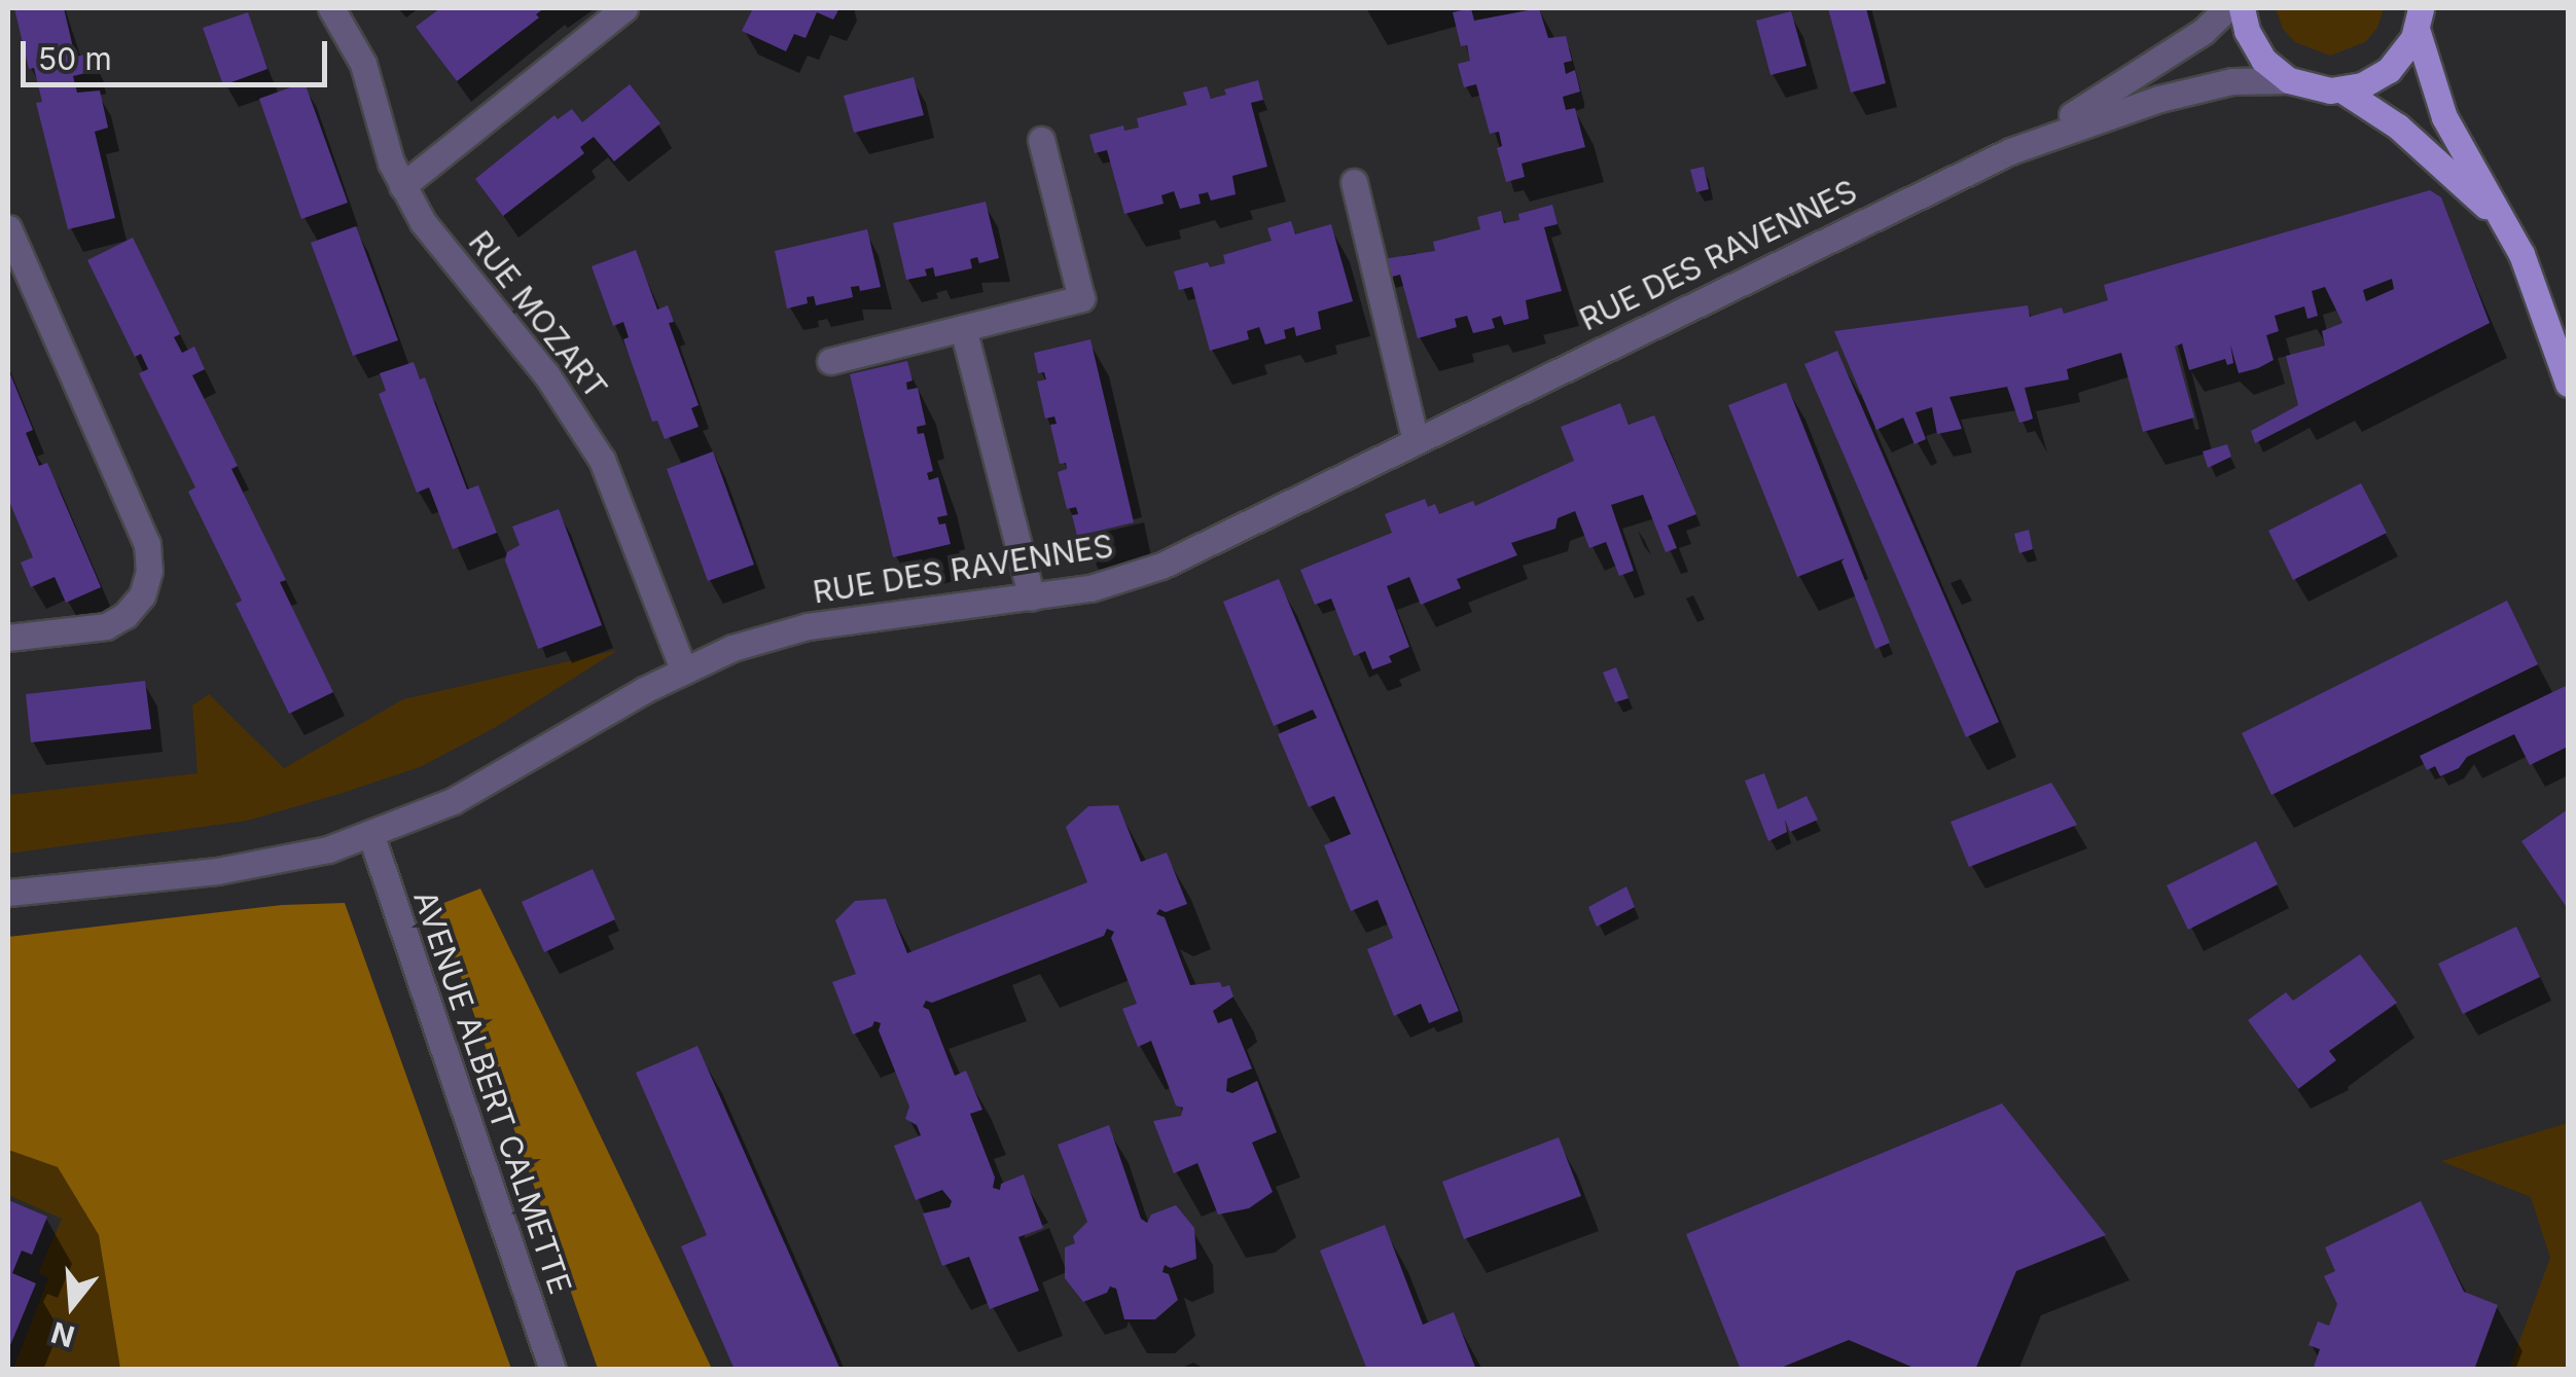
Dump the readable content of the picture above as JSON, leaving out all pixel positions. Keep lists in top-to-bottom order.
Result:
{
  "streets": {
    "street": ["RUE DES RAVENNES", "RUE MOZART", "AVENUE ALBERT CALMETTE"]
  },
  "crossings": [
    ["RUE DES RAVENNES", "RUE MOZART"],
    ["RUE DES RAVENNES", "AVENUE ALBERT CALMETTE"]
  ],
  "scale_bar": "50 m",
  "north": "bottom"
}
